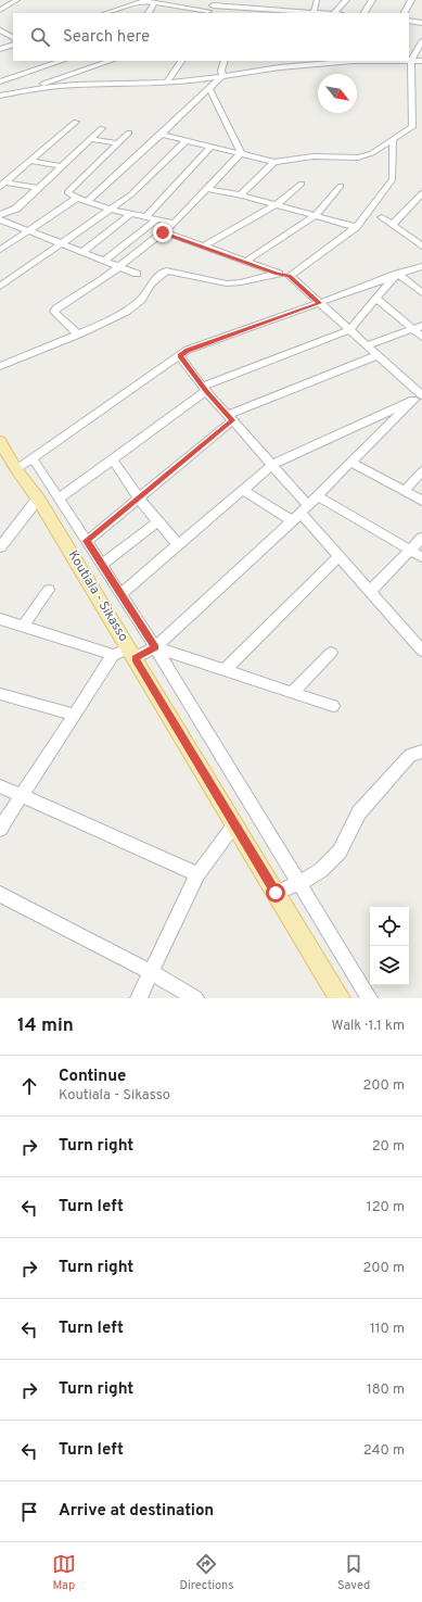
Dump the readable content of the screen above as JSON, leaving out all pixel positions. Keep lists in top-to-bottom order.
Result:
{
  "streets": {
    "main road": ["Koutiala - Sikasso"]
  },
  "north": "bottom right",
  "page": {
    "search": "Search here",
    "heading": ["14 min", "Walk · 1.1 km"],
    "list": [
      ["Continue", "Koutiala - Sikasso", "200 m"],
      ["Turn right", "20 m"],
      ["Turn left", "120 m"],
      ["Turn right", "200 m"],
      ["Turn left", "110 m"],
      ["Turn right", "180 m"],
      ["Turn left", "240 m"],
      "Arrive at destination"
    ],
    "nav": ["Map", "Directions", "Saved"]
  }
}
